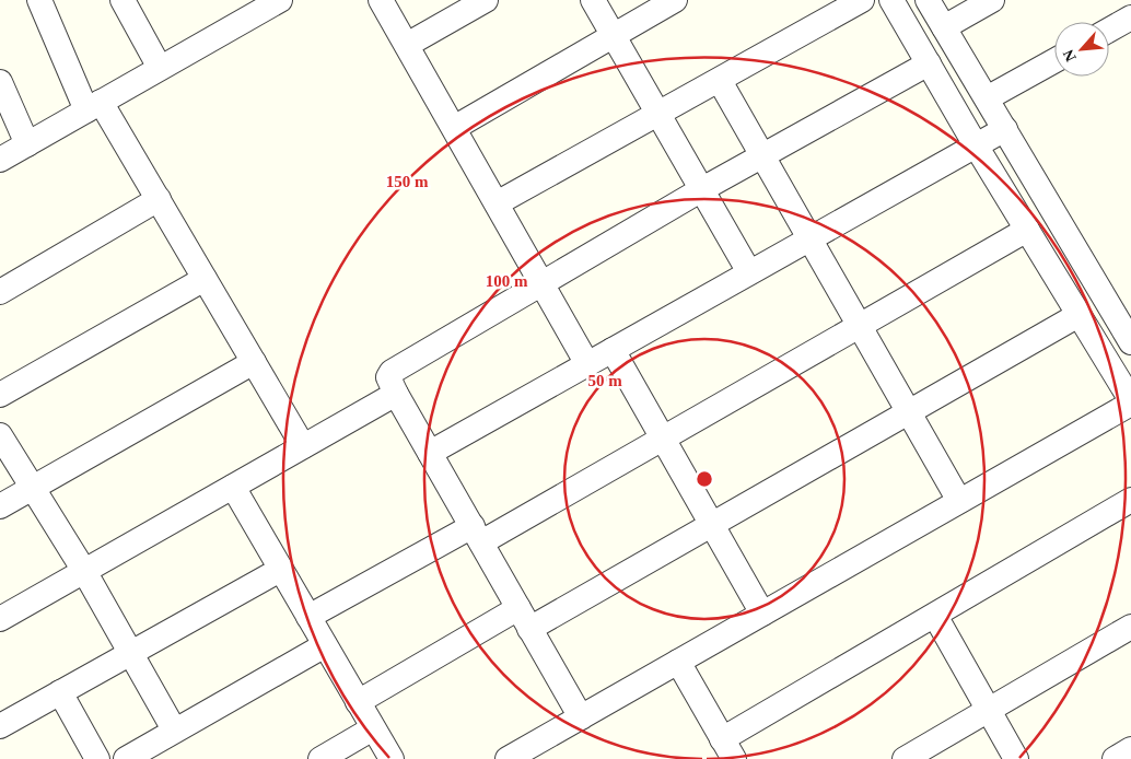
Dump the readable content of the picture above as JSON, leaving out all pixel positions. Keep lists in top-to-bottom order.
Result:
{
  "north": "bottom left",
  "rings": ["150 m", "100 m", "50 m"]
}
